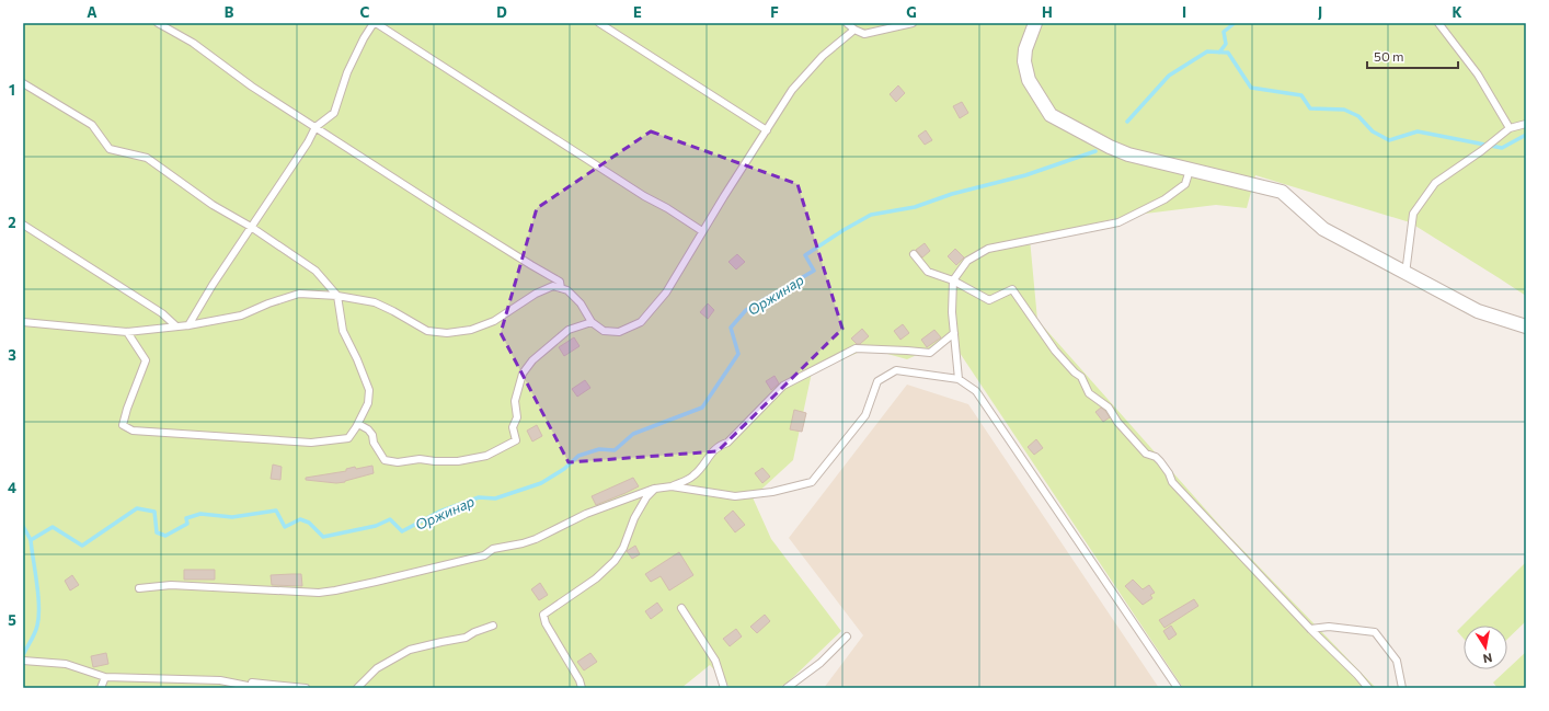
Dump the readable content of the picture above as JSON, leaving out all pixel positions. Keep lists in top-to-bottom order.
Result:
{
  "water": ["Оржинар"],
  "scale_bar": "50 m",
  "north": "bottom",
  "grid": {
    "columns": [
      "A",
      "B",
      "C",
      "D",
      "E",
      "F",
      "G",
      "H",
      "I",
      "J",
      "K"
    ],
    "rows": [
      "1",
      "2",
      "3",
      "4",
      "5"
    ]
  }
}
